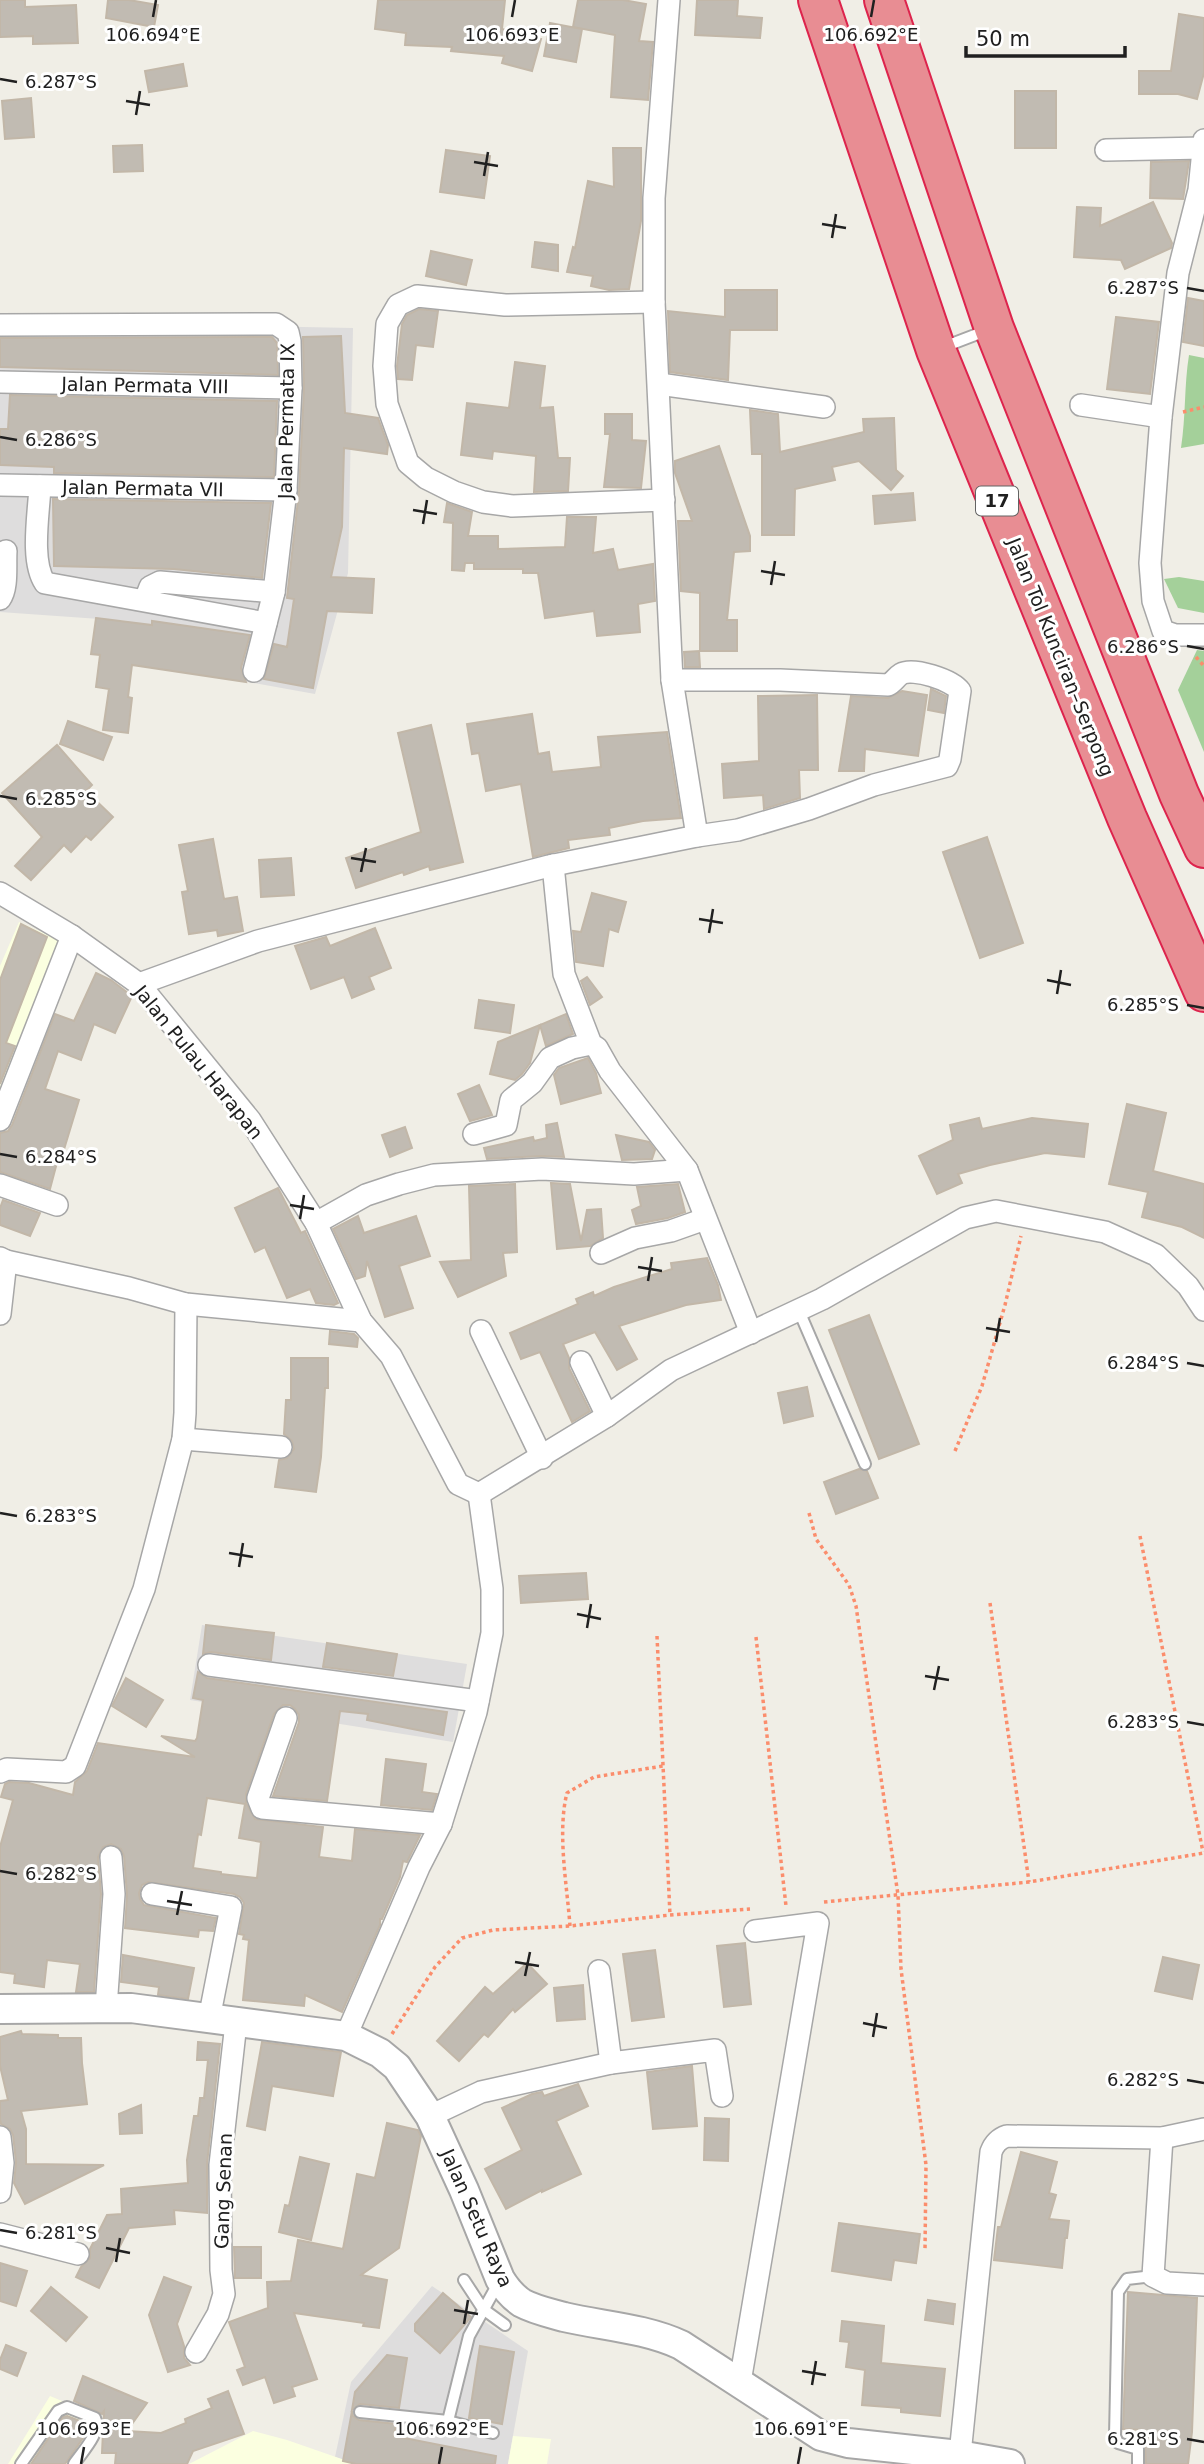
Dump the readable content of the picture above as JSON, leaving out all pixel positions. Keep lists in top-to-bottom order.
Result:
{
  "streets": {
    "highway": ["17", "Jalan Tol Kunciran–Serpong"],
    "street": [
      "Jalan Permata VIII",
      "Jalan Permata IX",
      "Jalan Permata VII",
      "Jalan Pulau Harapan",
      "Gang Senan",
      "Jalan Setu Raya"
    ]
  },
  "crossings": [
    ["Jalan Permata VIII", "Jalan Permata IX"],
    ["Jalan Permata IX", "Jalan Permata VII"],
    ["Gang Senan", "Jalan Setu Raya"]
  ],
  "scale_bar": "50 m",
  "coordinates": [
    "106.694°E",
    "106.693°E",
    "106.692°E",
    "6.287°S",
    "6.286°S",
    "6.285°S",
    "6.284°S",
    "6.283°S",
    "6.282°S",
    "6.281°S",
    "106.691°E"
  ]
}
